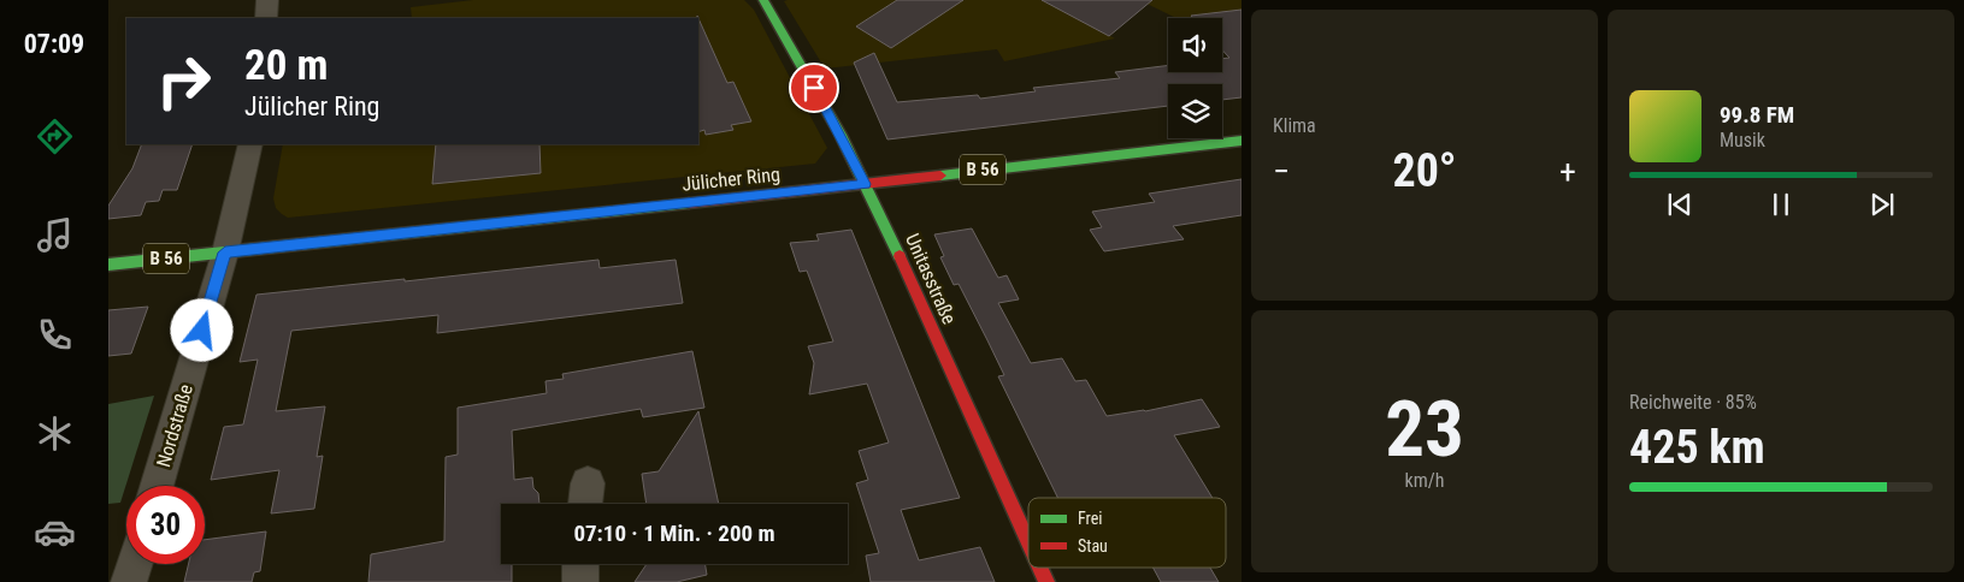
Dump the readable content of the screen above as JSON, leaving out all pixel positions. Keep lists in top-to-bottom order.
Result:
{
  "streets": {
    "main road": ["B 56", "Jülicher Ring", "Unitasstraße"],
    "street": ["Nordstraße"]
  },
  "crossings": [
    ["B 56", "Jülicher Ring"],
    ["B 56", "Nordstraße"],
    ["Jülicher Ring", "Unitasstraße"],
    ["Jülicher Ring", "Nordstraße"]
  ],
  "legend": ["Frei", "Stau"],
  "page": {
    "tabs": "07:09",
    "tile": [
      "Klima",
      ["23", "km/h"],
      ["Reichweite · 85%", "425 km"]
    ],
    "turn": ["20 m", "Jülicher Ring"],
    "song": ["99.8 FM", "Musik"],
    "heat": ["−", "20°", "+"],
    "limit": "30",
    "trip": "07:10 · 1 Min. · 200 m"
  }
}
